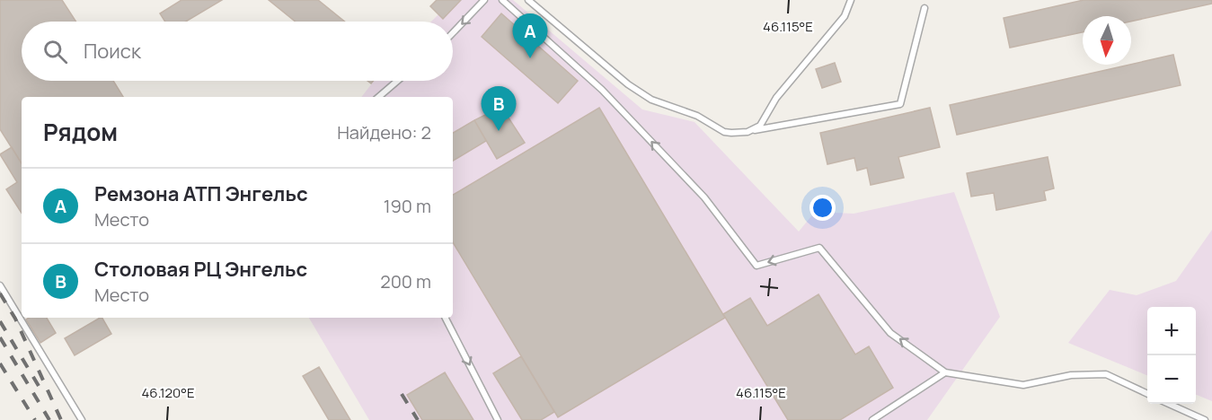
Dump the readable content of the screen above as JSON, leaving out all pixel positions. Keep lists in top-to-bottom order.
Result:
{
  "north": "bottom",
  "page": {
    "pins": ["A", "B"],
    "search": "Поиск",
    "heading": ["Рядом", "Найдено: 2"],
    "list": [
      {
        "mark": "A",
        "name": "Ремзона АТП Энгельс",
        "note": "Место",
        "value": "190 m"
      },
      {
        "mark": "B",
        "name": "Столовая РЦ Энгельс",
        "note": "Место",
        "value": "200 m"
      }
    ],
    "map_buttons": ["+", "−"]
  },
  "coordinates": ["46.115°E", "46.120°E"]
}
